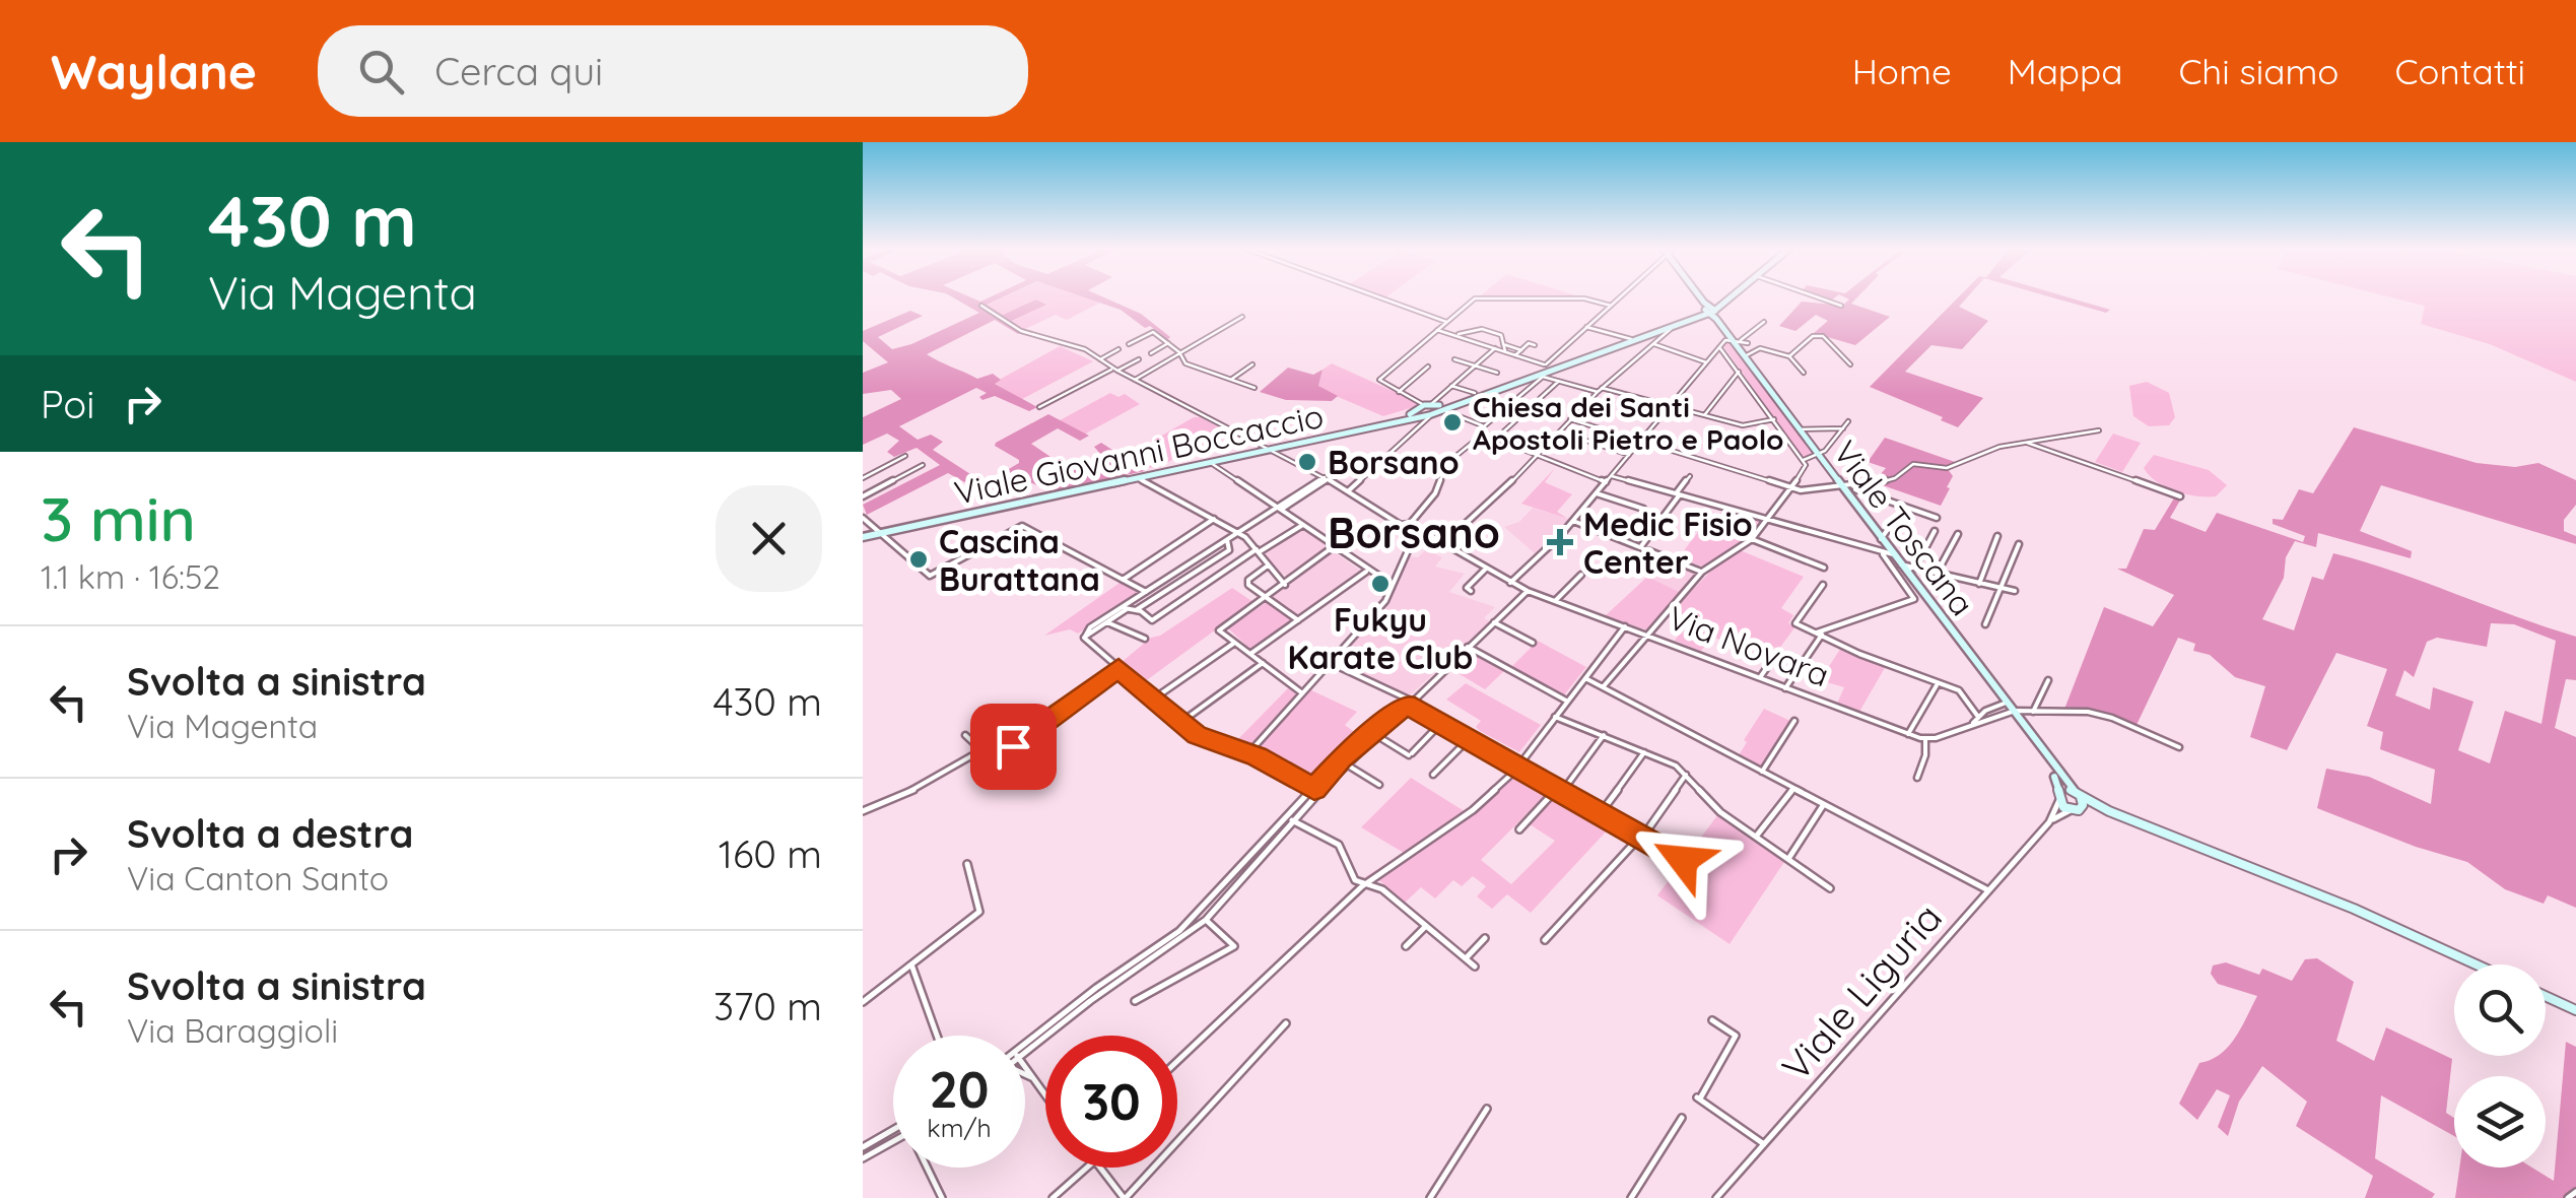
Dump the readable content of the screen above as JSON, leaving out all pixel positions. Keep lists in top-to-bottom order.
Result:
{
  "streets": {
    "street": [
      "Viale Giovanni Boccaccio",
      "Viale Toscana",
      "Via Novara",
      "Viale Liguria"
    ]
  },
  "crossings": [
    ["Viale Giovanni Boccaccio", "Viale Toscana"],
    ["Viale Toscana", "Viale Liguria"]
  ],
  "districts": ["Borsano"],
  "places": {
    "other": [
      "Chiesa dei Santi Apostoli Pietro e Paolo",
      "Borsano",
      "Cascina Burattana",
      "Fukyu Karate Club"
    ],
    "health": ["Medic Fisio Center"]
  },
  "page": {
    "header": "Waylane",
    "search": "Cerca qui",
    "nav": [
      "Home",
      "Mappa",
      "Chi siamo",
      "Contatti"
    ],
    "turn": ["430 m", "Via Magenta"],
    "then": "Poi",
    "heading": ["3 min", "1.1 km · 16:52"],
    "list": [
      {
        "name": "Svolta a sinistra",
        "note": "Via Magenta",
        "value": "430 m"
      },
      {
        "name": "Svolta a destra",
        "note": "Via Canton Santo",
        "value": "160 m"
      },
      {
        "name": "Svolta a sinistra",
        "note": "Via Baraggioli",
        "value": "370 m"
      }
    ],
    "speed": "20 km/h",
    "limit": "30"
  }
}
